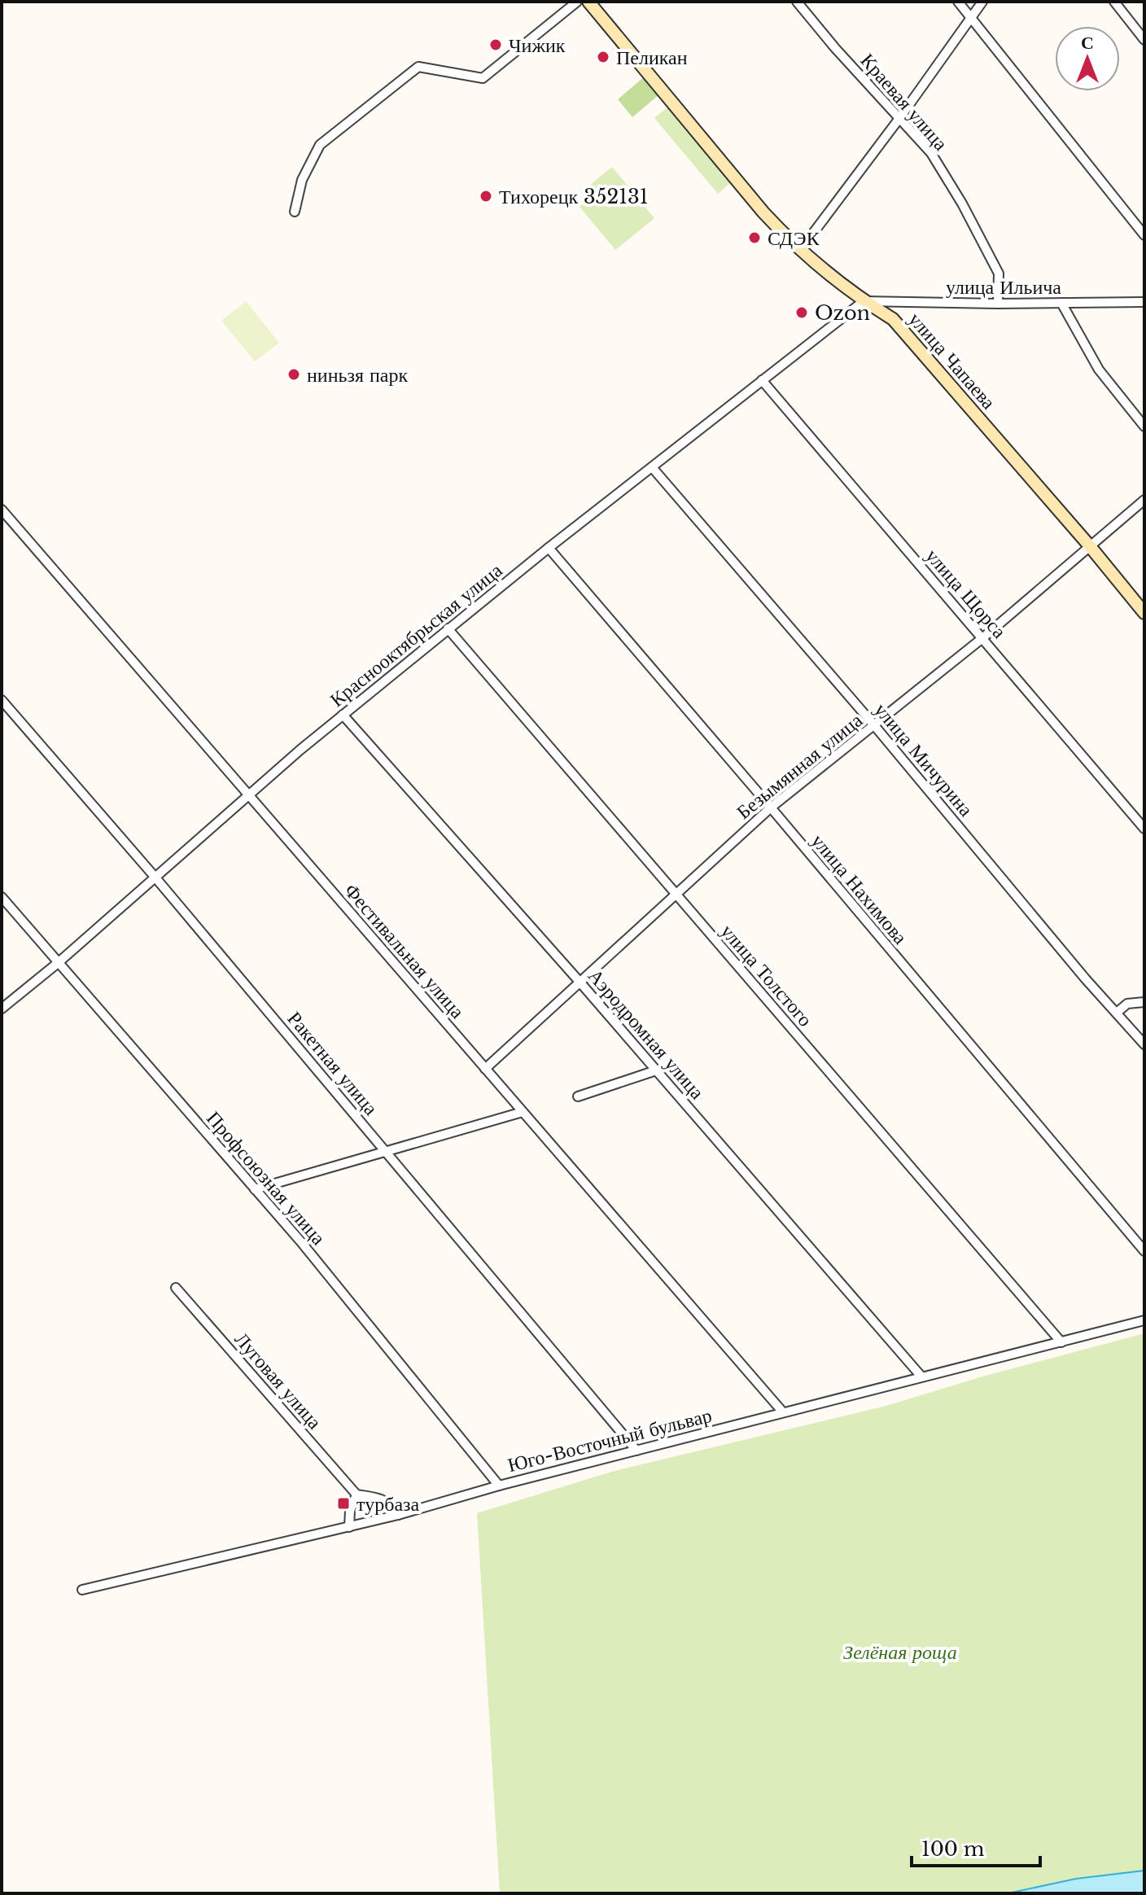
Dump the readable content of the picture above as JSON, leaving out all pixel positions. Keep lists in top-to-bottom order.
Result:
{
  "streets": {
    "main road": ["улица Чапаева"],
    "street": [
      "Краевая улица",
      "улица Ильича",
      "улица Щорса",
      "Краснооктябрьская улица",
      "улица Мичурина",
      "Безымянная улица",
      "улица Нахимова",
      "Фестивальная улица",
      "улица Толстого",
      "Аэродромная улица",
      "Ракетная улица",
      "Профсоюзная улица",
      "Луговая улица",
      "Юго-Восточный бульвар"
    ]
  },
  "crossings": [
    ["Краевая улица", "улица Ильича"],
    ["улица Ильича", "улица Чапаева"],
    ["улица Ильича", "Краснооктябрьская улица"],
    ["улица Чапаева", "Краснооктябрьская улица"],
    ["улица Чапаева", "Безымянная улица"],
    ["улица Щорса", "Краснооктябрьская улица"],
    ["улица Щорса", "Безымянная улица"],
    ["Краснооктябрьская улица", "улица Мичурина"],
    ["Краснооктябрьская улица", "улица Нахимова"],
    ["Краснооктябрьская улица", "Фестивальная улица"],
    ["Краснооктябрьская улица", "улица Толстого"],
    ["Краснооктябрьская улица", "Аэродромная улица"],
    ["Краснооктябрьская улица", "Ракетная улица"],
    ["Краснооктябрьская улица", "Профсоюзная улица"],
    ["улица Мичурина", "Безымянная улица"],
    ["Безымянная улица", "улица Нахимова"],
    ["Безымянная улица", "Фестивальная улица"],
    ["Безымянная улица", "улица Толстого"],
    ["Безымянная улица", "Аэродромная улица"],
    ["Фестивальная улица", "Юго-Восточный бульвар"],
    ["улица Толстого", "Юго-Восточный бульвар"],
    ["Аэродромная улица", "Юго-Восточный бульвар"],
    ["Ракетная улица", "Юго-Восточный бульвар"],
    ["Профсоюзная улица", "Юго-Восточный бульвар"]
  ],
  "parks": ["Зелёная роща"],
  "places": {
    "other": [
      "Чижик",
      "Пеликан",
      "Тихорецк 352131",
      "СДЭК",
      "Ozon",
      "ниньзя парк"
    ],
    "transit": ["турбаза"]
  },
  "scale_bar": "100 m",
  "north": "top"
}
